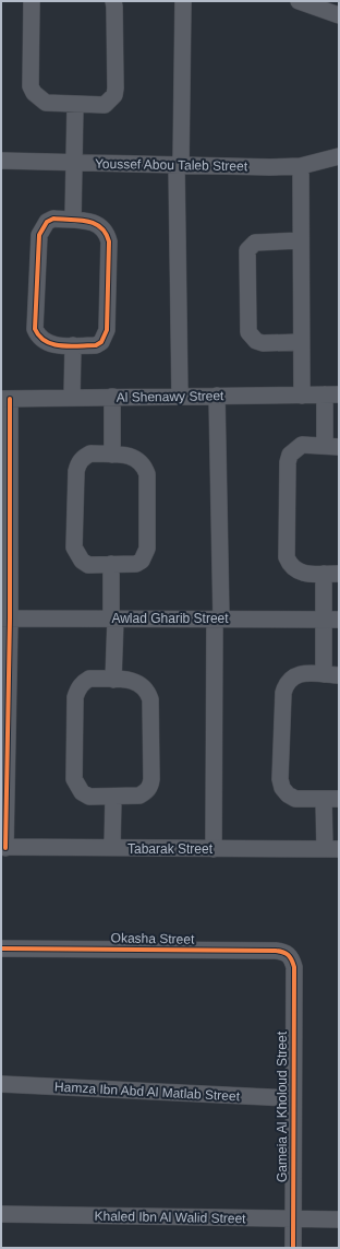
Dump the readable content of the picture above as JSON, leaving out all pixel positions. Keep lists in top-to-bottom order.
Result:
{
  "streets": {
    "street": [
      "Youssef Abou Taleb Street",
      "Al Shenawy Street",
      "Awlad Gharib Street",
      "Tabarak Street",
      "Okasha Street",
      "Hamza Ibn Abd Al Matlab Street",
      "Gameia Al Kholoud Street",
      "Khaled Ibn Al Walid Street"
    ]
  },
  "crossings": [
    ["Okasha Street", "Gameia Al Kholoud Street"],
    ["Hamza Ibn Abd Al Matlab Street", "Gameia Al Kholoud Street"],
    ["Gameia Al Kholoud Street", "Khaled Ibn Al Walid Street"]
  ]
}
